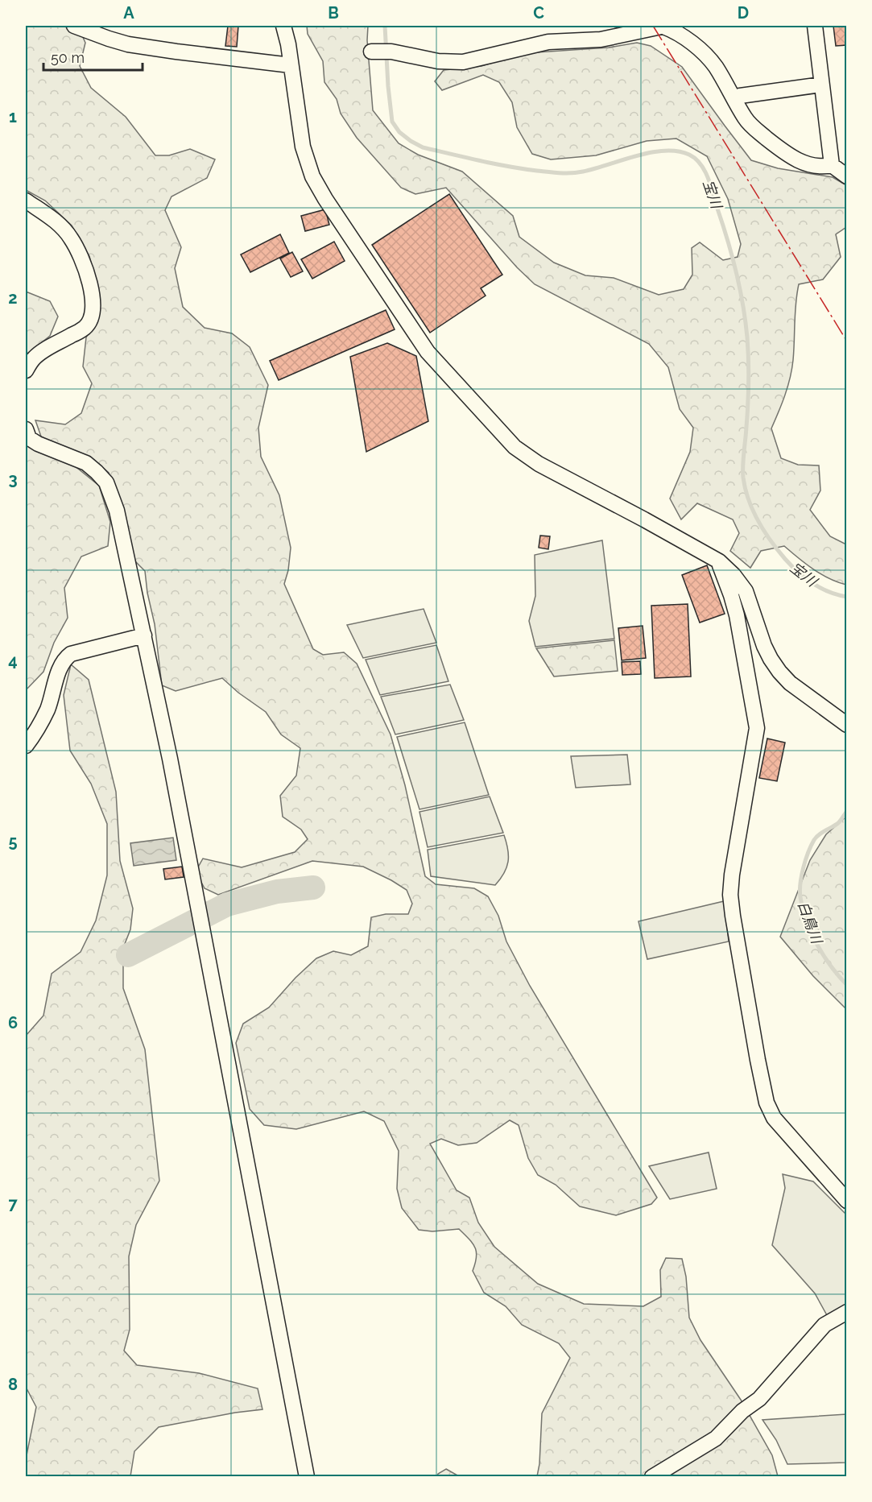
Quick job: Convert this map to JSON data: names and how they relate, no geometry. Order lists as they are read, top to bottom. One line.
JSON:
{"water":["宝川","白鳥川"],"scale_bar":"50 m","grid":{"columns":["A","B","C","D"],"rows":["1","2","3","4","5","6","7","8"]}}
